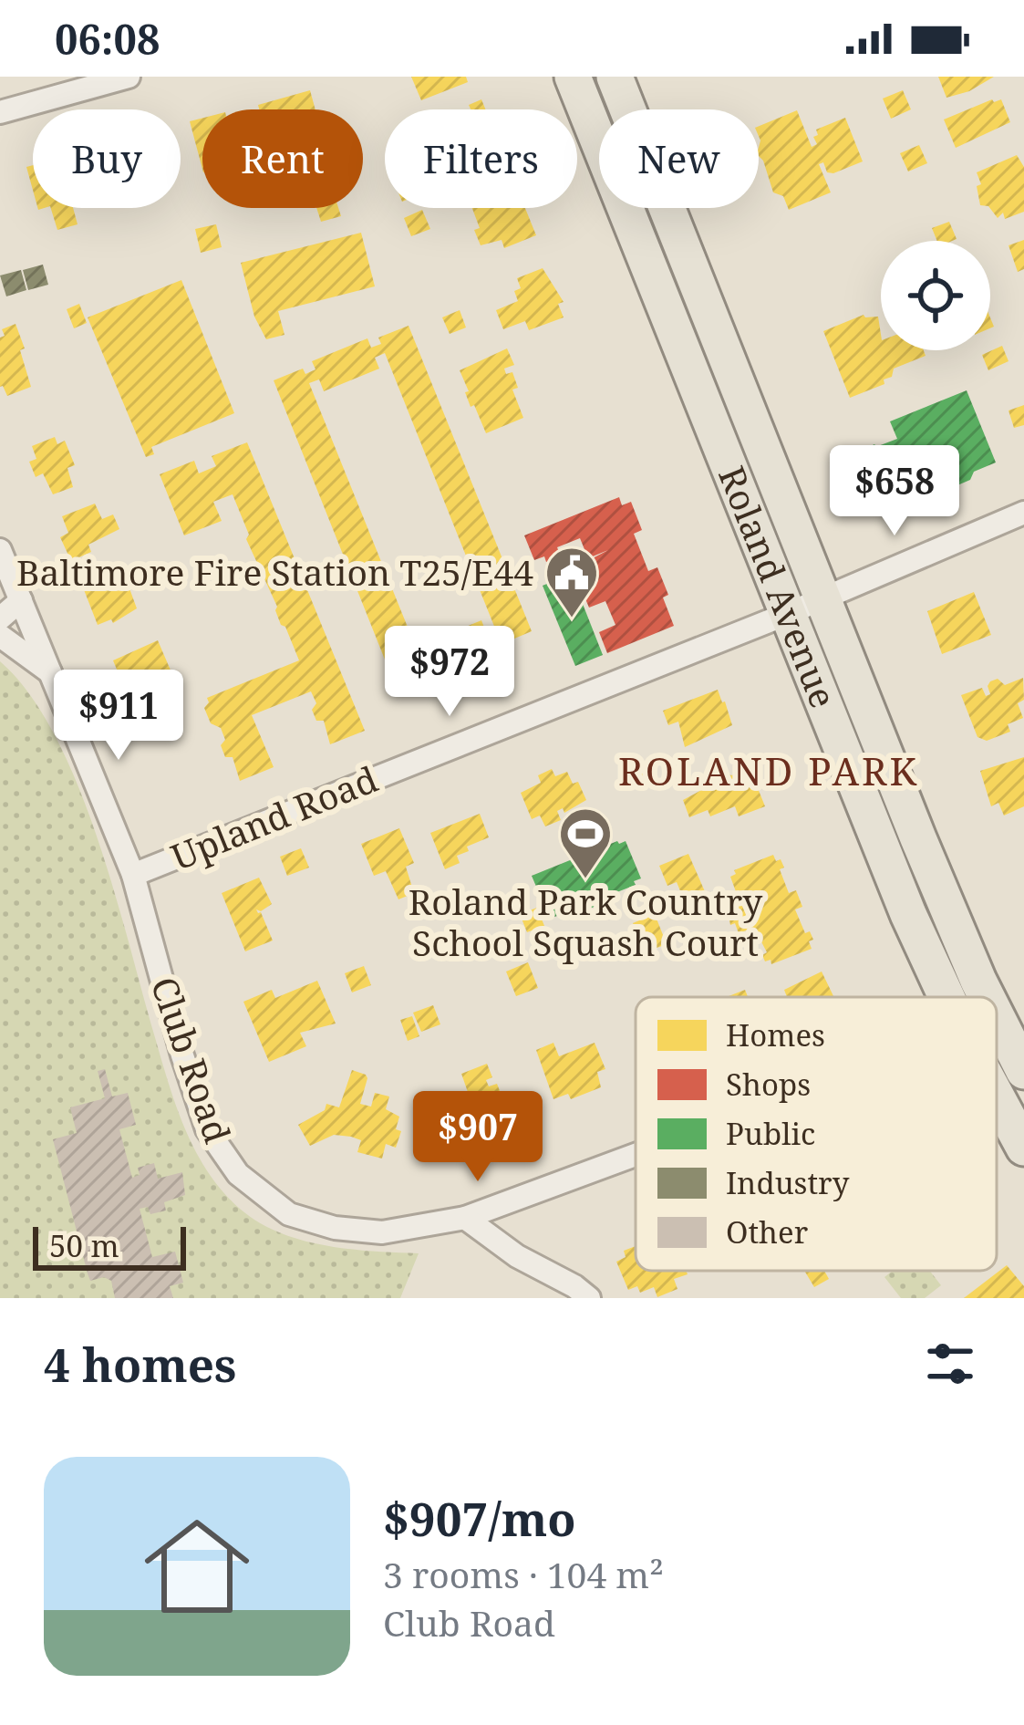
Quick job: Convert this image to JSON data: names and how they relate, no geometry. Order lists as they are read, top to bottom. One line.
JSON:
{"streets":{"main road":["Roland Avenue"],"street":["Upland Road","Club Road"]},"crossings":[["Roland Avenue","Upland Road"],["Roland Avenue","Club Road"],["Upland Road","Club Road"]],"districts":["ROLAND PARK"],"places":{"public building":["Baltimore Fire Station T25/E44"],"sports":["Roland Park Country School Squash Court"]},"legend":["Homes","Shops","Public","Industry","Other"],"scale_bar":"50 m","page":{"status":"06:08","chip":["Buy","Rent","Filters","New"],"price":["$658","$972","$911","$907"],"scale":"50 m","heading":"4 homes","list":[{"name":"$907/mo","note":"3 rooms · 104 m² · Club Road"}]}}
